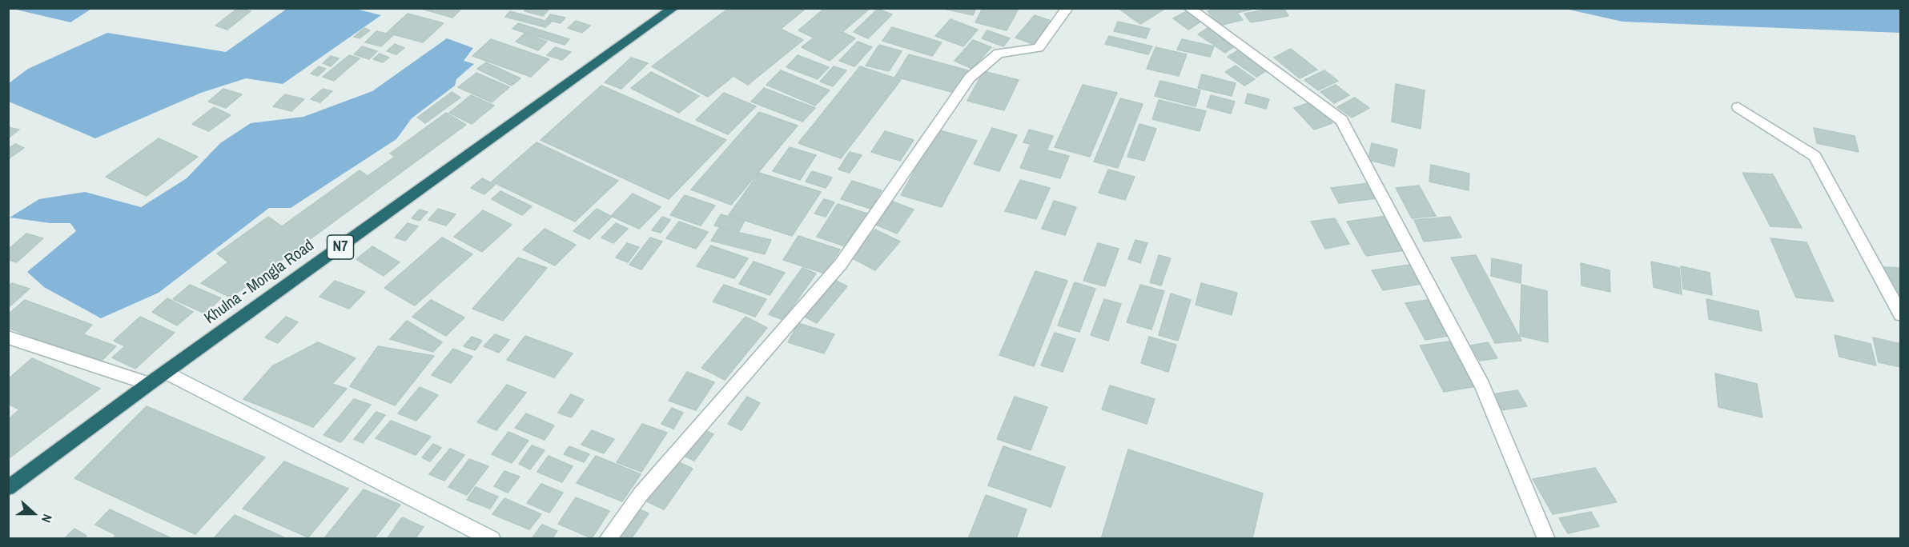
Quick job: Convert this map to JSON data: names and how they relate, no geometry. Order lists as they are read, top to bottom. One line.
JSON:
{"streets":{"highway":["N7","Khulna - Mongla Road"]},"north":"right"}
